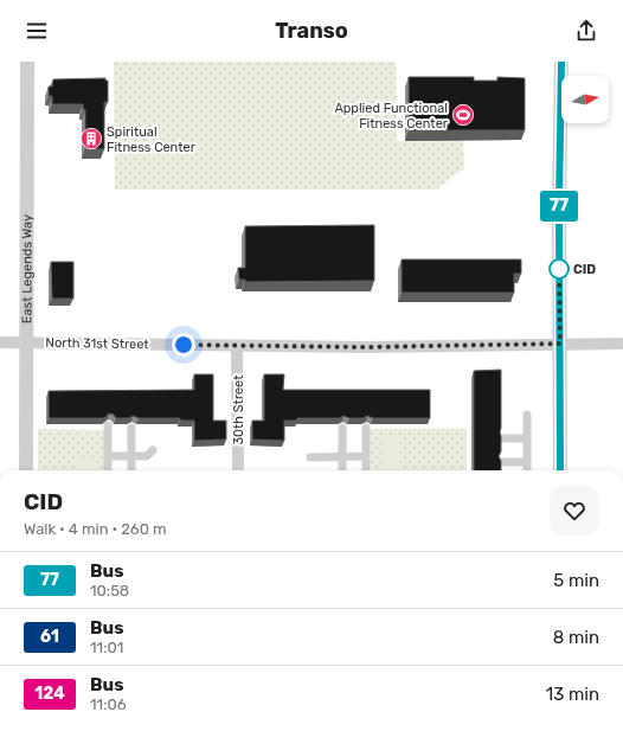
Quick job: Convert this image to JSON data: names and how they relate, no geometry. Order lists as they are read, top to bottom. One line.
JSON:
{"streets":{"street":["East Legends Way","North 31st Street","30th Street"]},"crossings":[["East Legends Way","North 31st Street"],["North 31st Street","30th Street"]],"places":{"sports":["Applied Functional Fitness Center"],"building":["Spiritual Fitness Center"],"other":["CID"]},"lines":["bus line 77"],"north":"right","page":{"header":"Transo","on_map":"77","heading":["CID","Walk · 4 min · 260 m"],"list":[{"mark":"77","name":"Bus","note":"10:58","value":"5 min"},{"mark":"61","name":"Bus","note":"11:01","value":"8 min"},{"mark":"124","name":"Bus","note":"11:06","value":"13 min"}]}}
